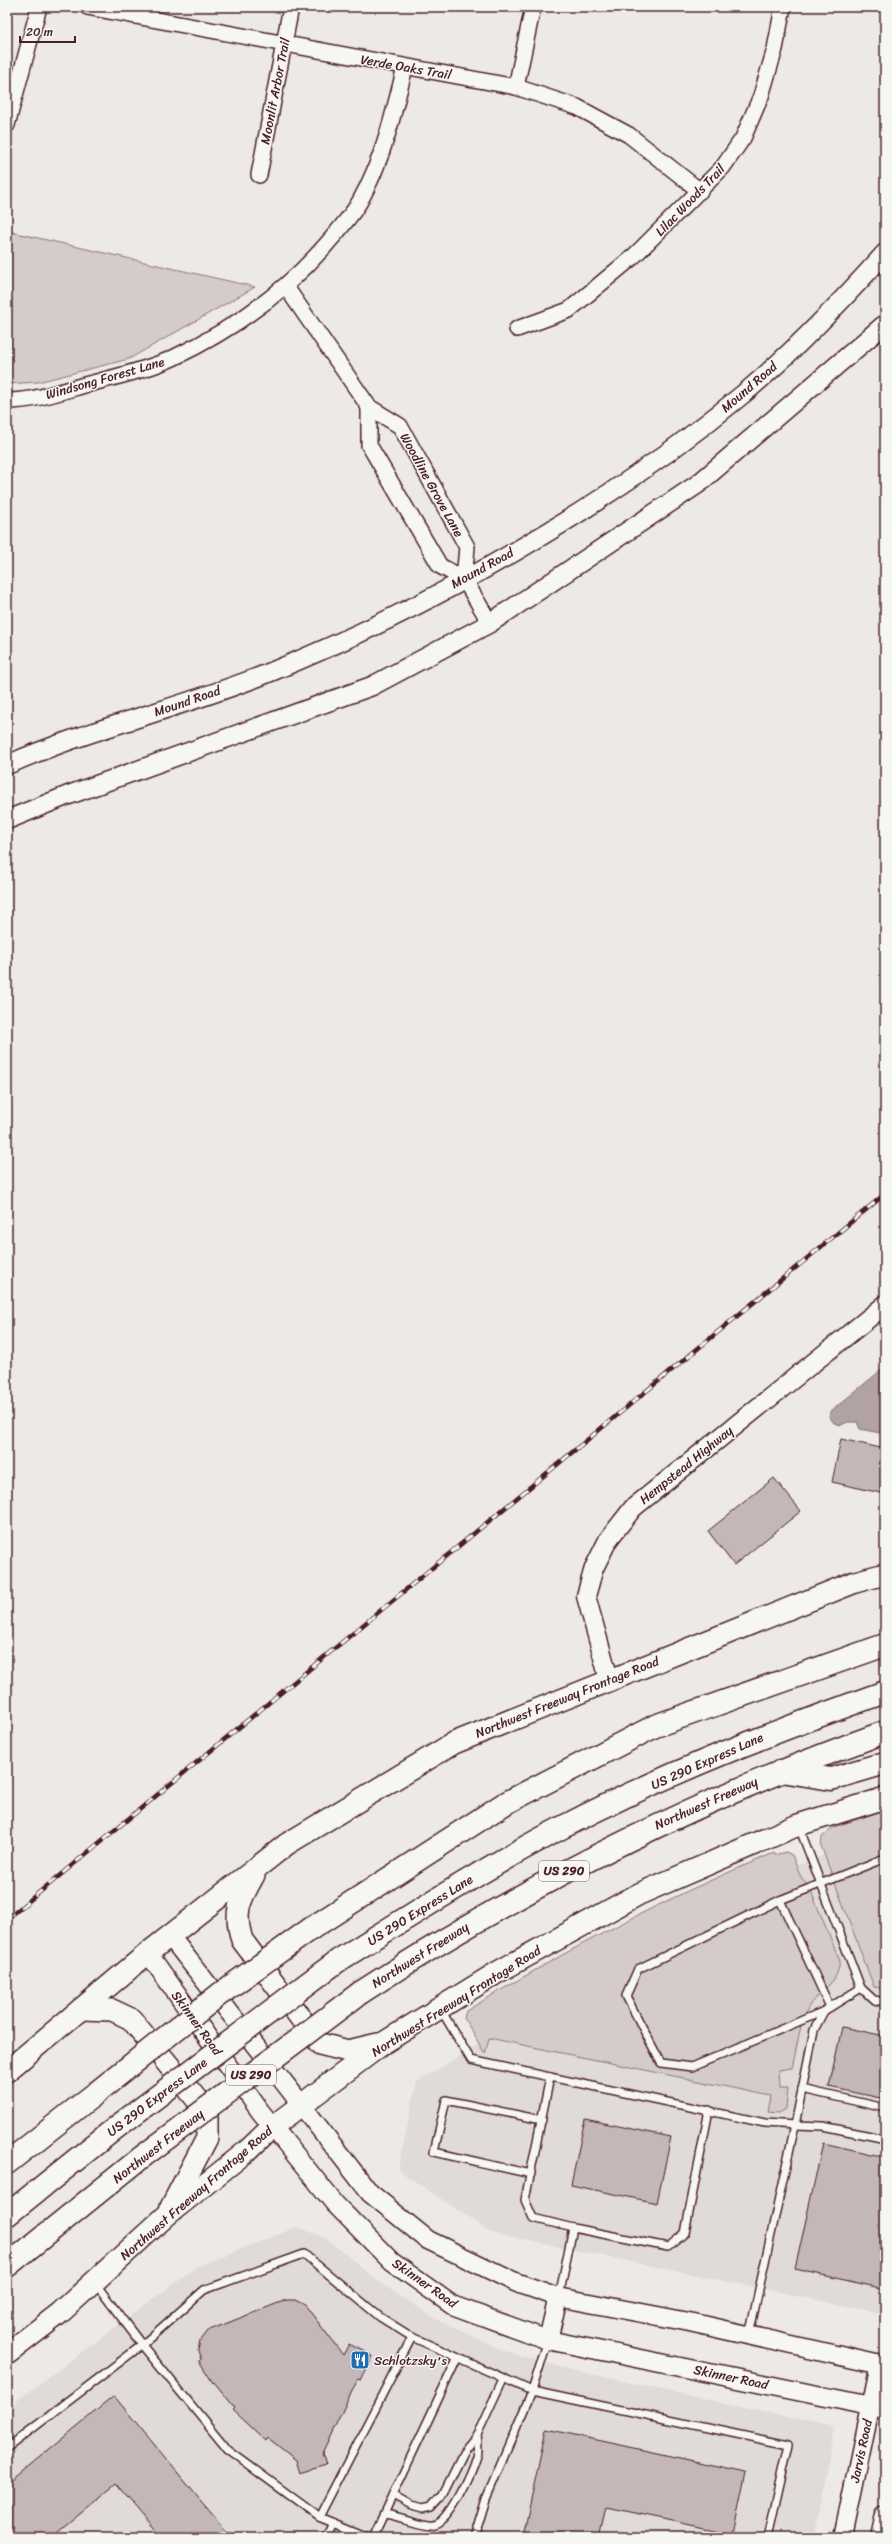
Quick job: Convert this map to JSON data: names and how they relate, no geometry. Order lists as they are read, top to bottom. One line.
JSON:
{"streets":{"highway":["US 290 Express Lane","Northwest Freeway","US 290"],"main road":["Northwest Freeway Frontage Road"],"street":["Verde Oaks Trail","Moonlit Arbor Trail","Lilac Woods Trail","Windsong Forest Lane","Mound Road","Woodline Grove Lane","Hempstead Highway","Skinner Road","Jarvis Road"]},"crossings":[["Verde Oaks Trail","Moonlit Arbor Trail"],["Verde Oaks Trail","Lilac Woods Trail"],["Verde Oaks Trail","Windsong Forest Lane"],["Windsong Forest Lane","Woodline Grove Lane"],["Mound Road","Woodline Grove Lane"],["Hempstead Highway","Northwest Freeway Frontage Road"],["Northwest Freeway Frontage Road","Skinner Road"],["Skinner Road","Jarvis Road"]],"places":{"restaurant":["Schlotzsky's"]},"scale_bar":"20 m"}
